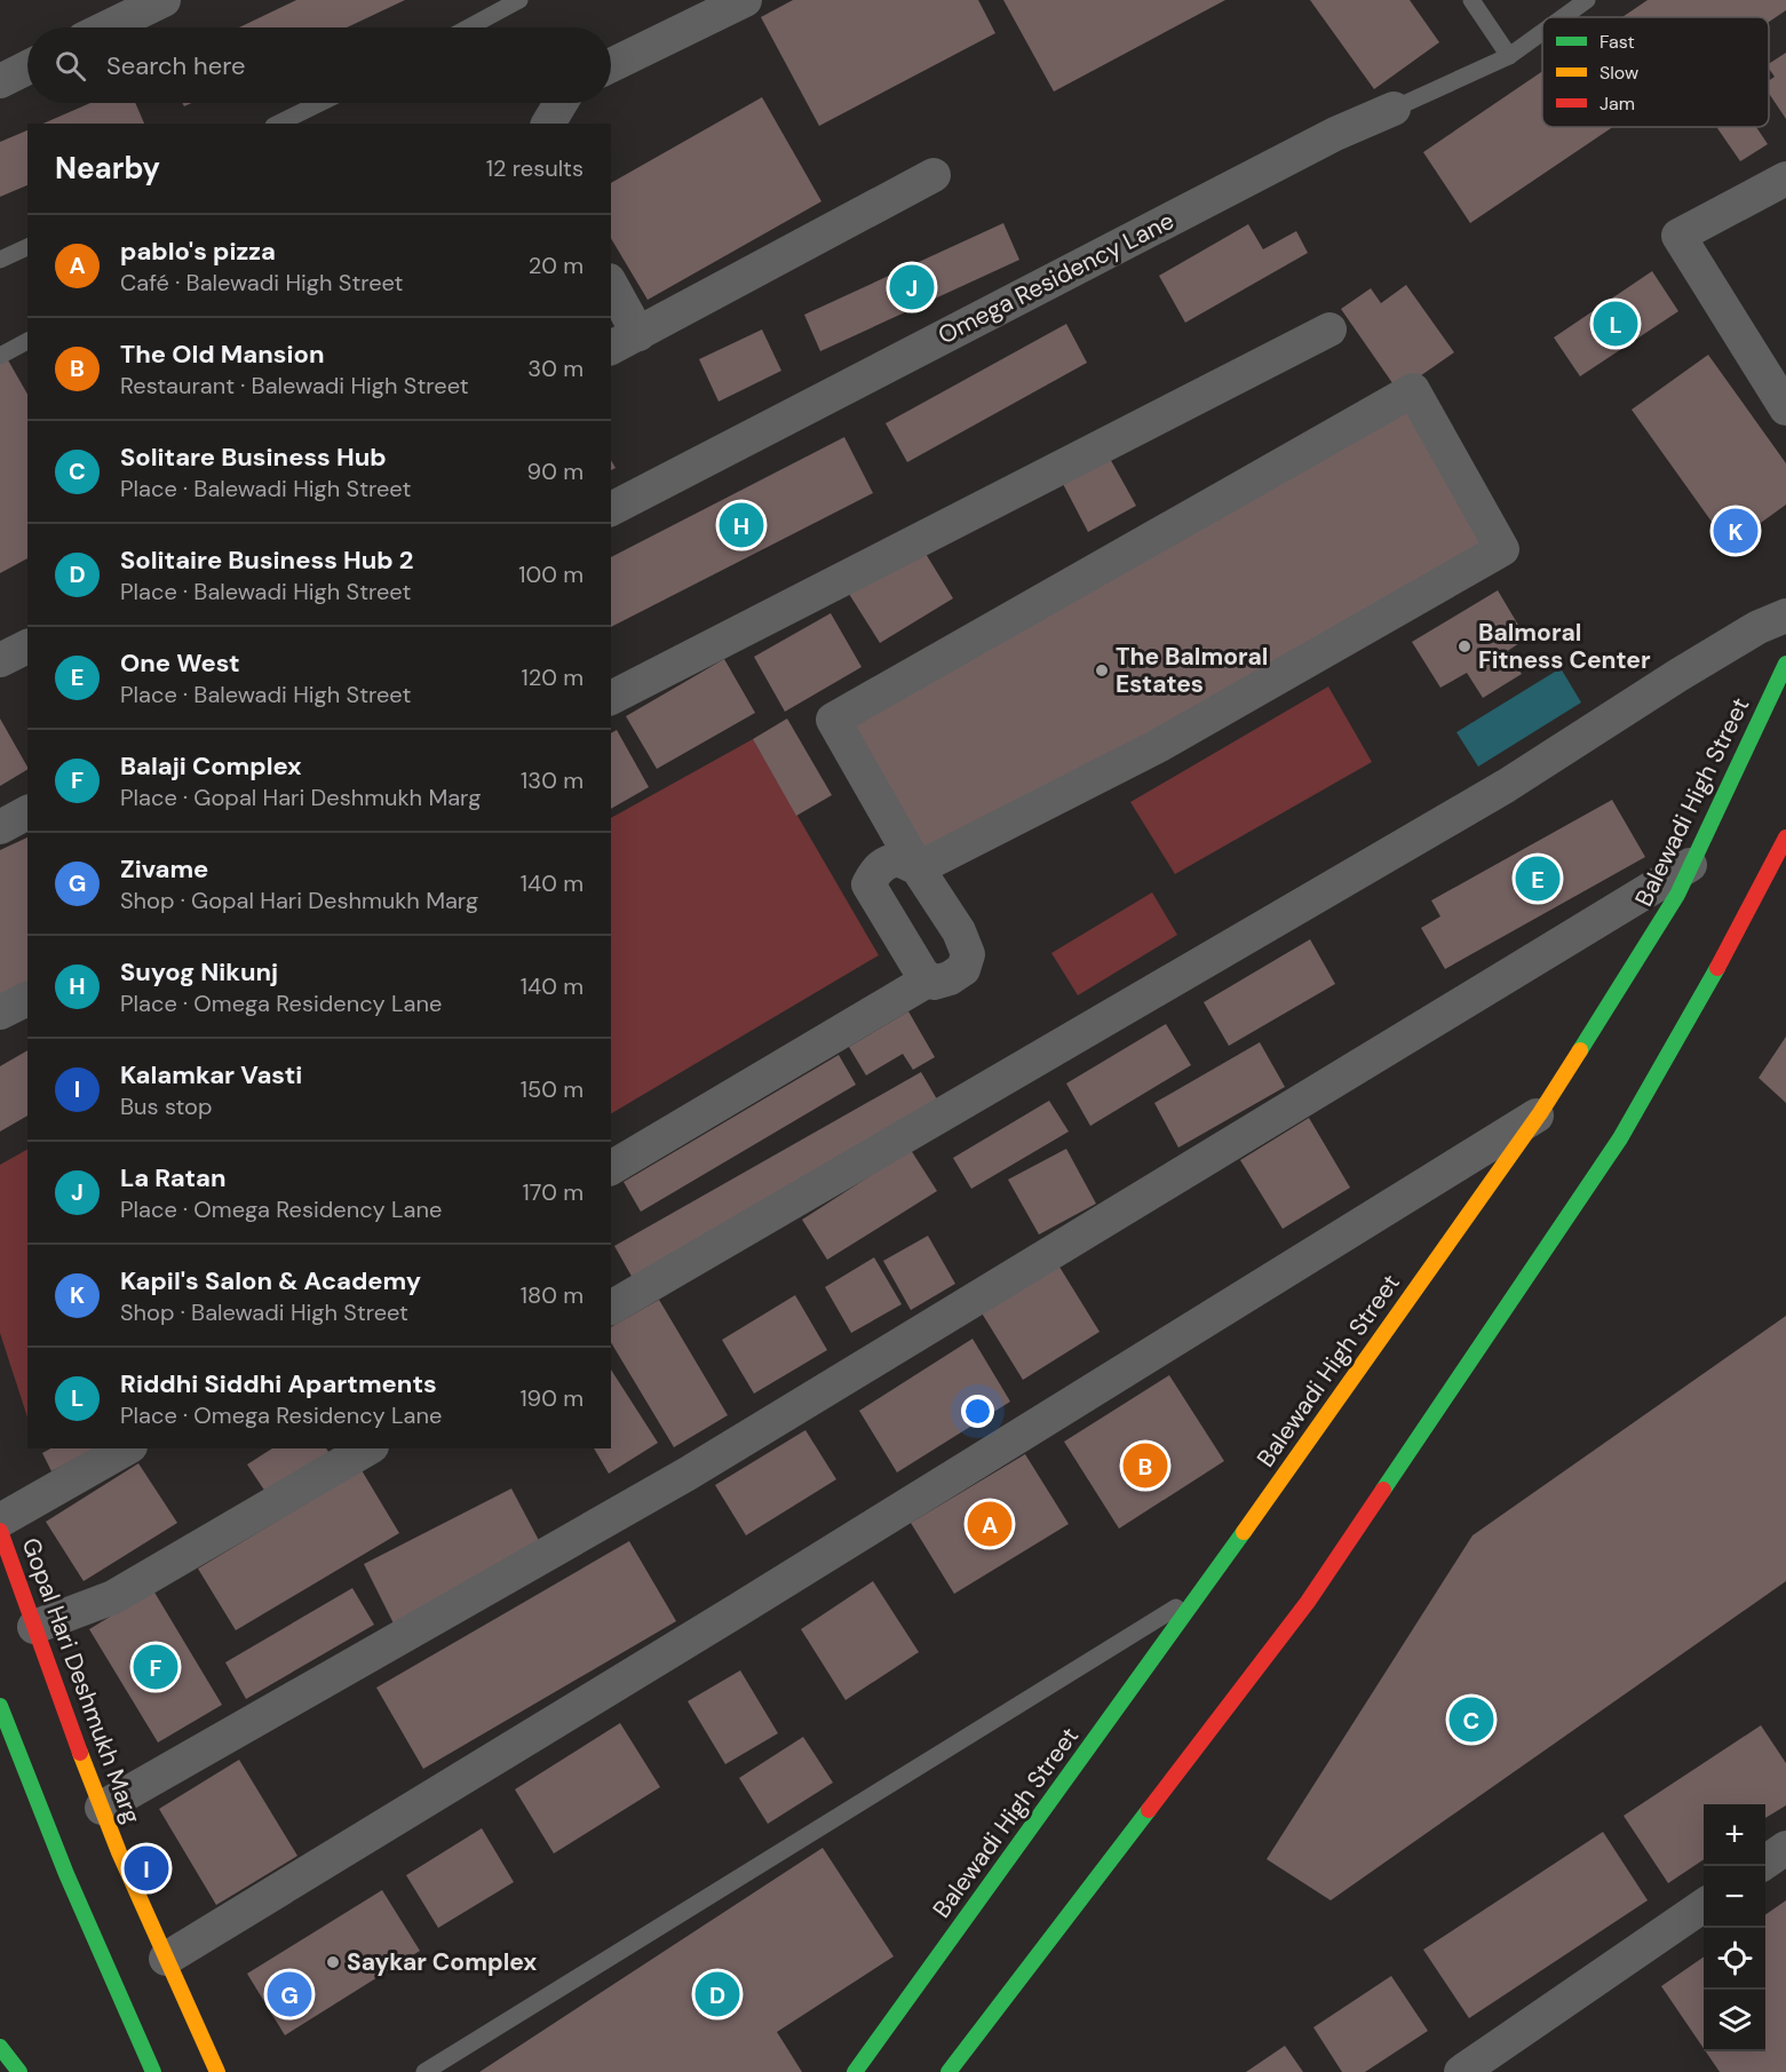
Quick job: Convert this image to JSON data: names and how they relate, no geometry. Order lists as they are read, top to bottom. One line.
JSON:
{"streets":{"street":["Omega Residency Lane","Balewadi High Street","Gopal Hari Deshmukh Marg"]},"places":["Balmoral Fitness Center","The Balmoral Estates","Saykar Complex"],"legend":["Fast","Slow","Jam"],"page":{"search":"Search here","heading":["Nearby","12 results"],"list":[{"mark":"A","name":"pablo's pizza","note":"Café · Balewadi High Street","value":"20 m"},{"mark":"B","name":"The Old Mansion","note":"Restaurant · Balewadi High Street","value":"30 m"},{"mark":"C","name":"Solitare Business Hub","note":"Place · Balewadi High Street","value":"90 m"},{"mark":"D","name":"Solitaire Business Hub 2","note":"Place · Balewadi High Street","value":"100 m"},{"mark":"E","name":"One West","note":"Place · Balewadi High Street","value":"120 m"},{"mark":"F","name":"Balaji Complex","note":"Place · Gopal Hari Deshmukh Marg","value":"130 m"},{"mark":"G","name":"Zivame","note":"Shop · Gopal Hari Deshmukh Marg","value":"140 m"},{"mark":"H","name":"Suyog Nikunj","note":"Place · Omega Residency Lane","value":"140 m"},{"mark":"I","name":"Kalamkar Vasti","note":"Bus stop","value":"150 m"},{"mark":"J","name":"La Ratan","note":"Place · Omega Residency Lane","value":"170 m"},{"mark":"K","name":"Kapil's Salon & Academy","note":"Shop · Balewadi High Street","value":"180 m"},{"mark":"L","name":"Riddhi Siddhi Apartments","note":"Place · Omega Residency Lane","value":"190 m"}],"pins":["J","L","H","K","E","B","A","F","C","I","D","G"],"map_buttons":["+","−"]}}
